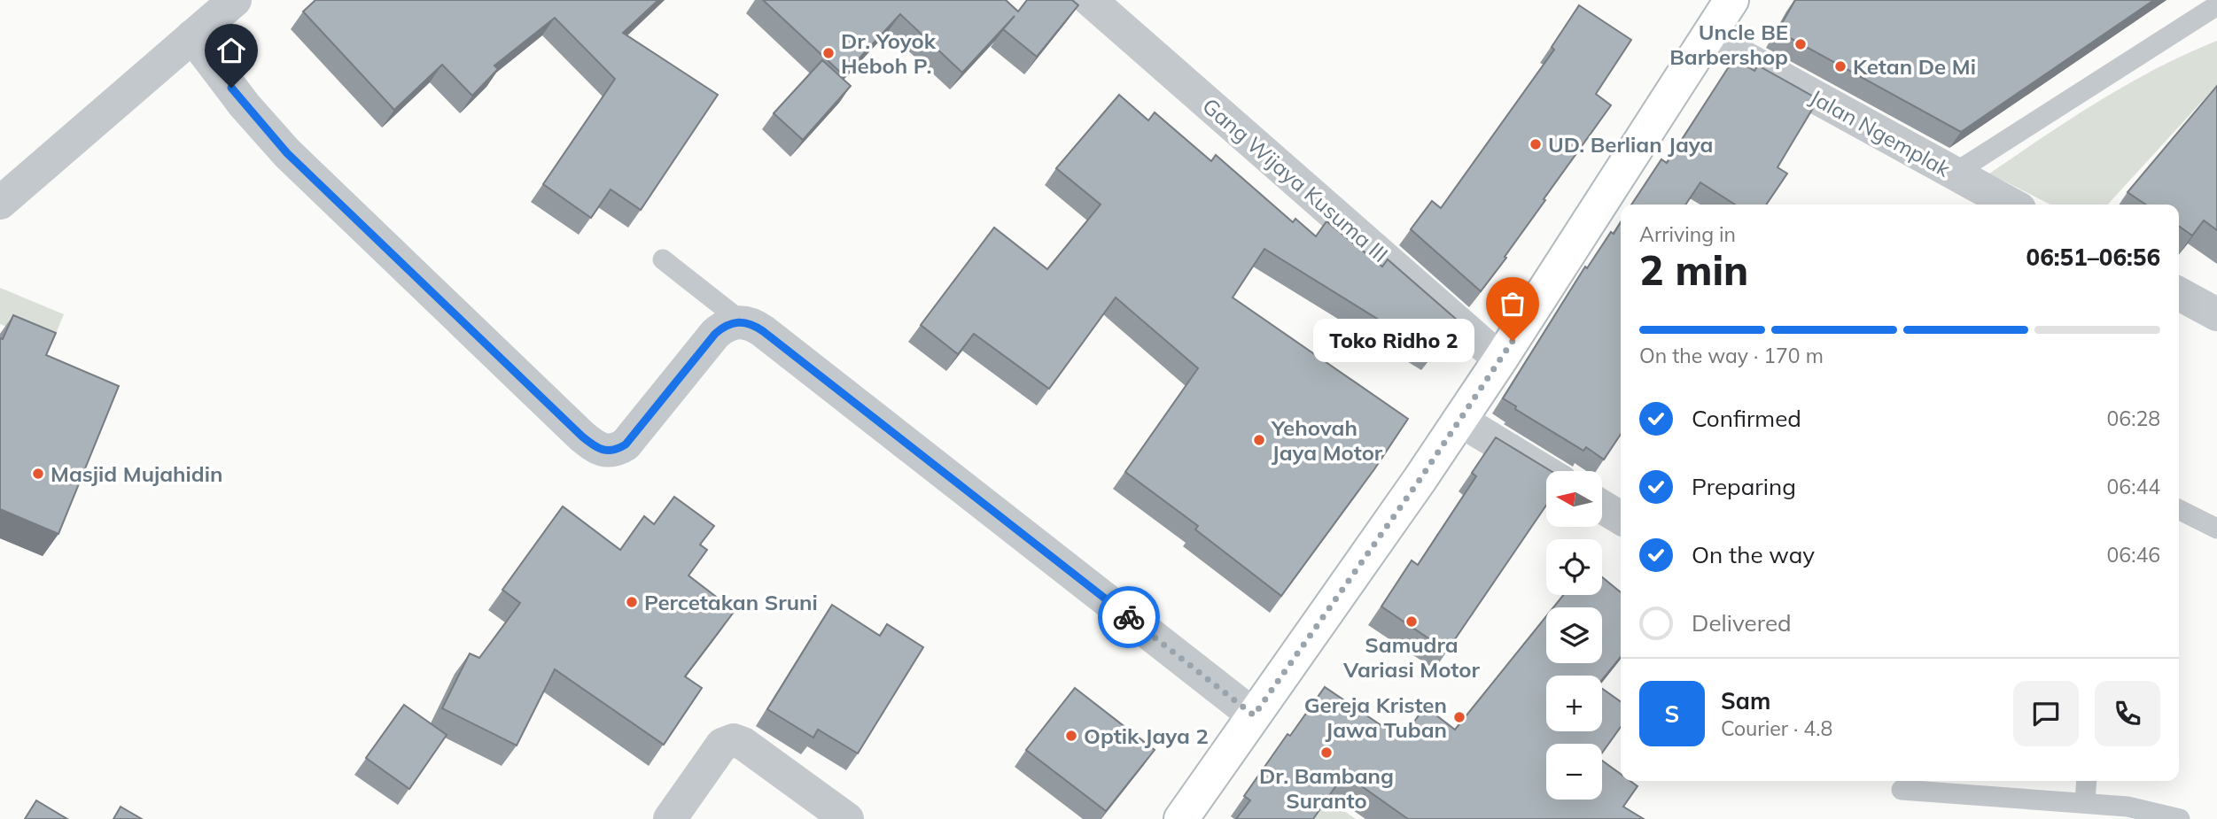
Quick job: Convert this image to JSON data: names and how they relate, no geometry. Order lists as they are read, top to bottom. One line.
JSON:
{"streets":{"street":["Jalan Ngemplak","Gang Wijaya Kusuma III"]},"places":["Uncle BE Barbershop","Dr. Yoyok Heboh P.","Ketan De Mi","UD. Berlian Jaya","Toko Ridho 2","Yehovah Jaya Motor","Masjid Mujahidin","Percetakan Sruni","Samudra Variasi Motor","Gereja Kristen Jawa Tuban","Optik Jaya 2","Dr. Bambang Suranto"],"north":"left","page":{"heading":["2 min","Arriving in","06:51–06:56"],"panel":["Sam","Courier · 4.8"],"bar":"On the way · 170 m","bubble":"Toko Ridho 2","list":[["Confirmed","06:28"],["Preparing","06:44"],["On the way","06:46"],"Delivered"],"map_buttons":["+","−"],"round":"S"}}
